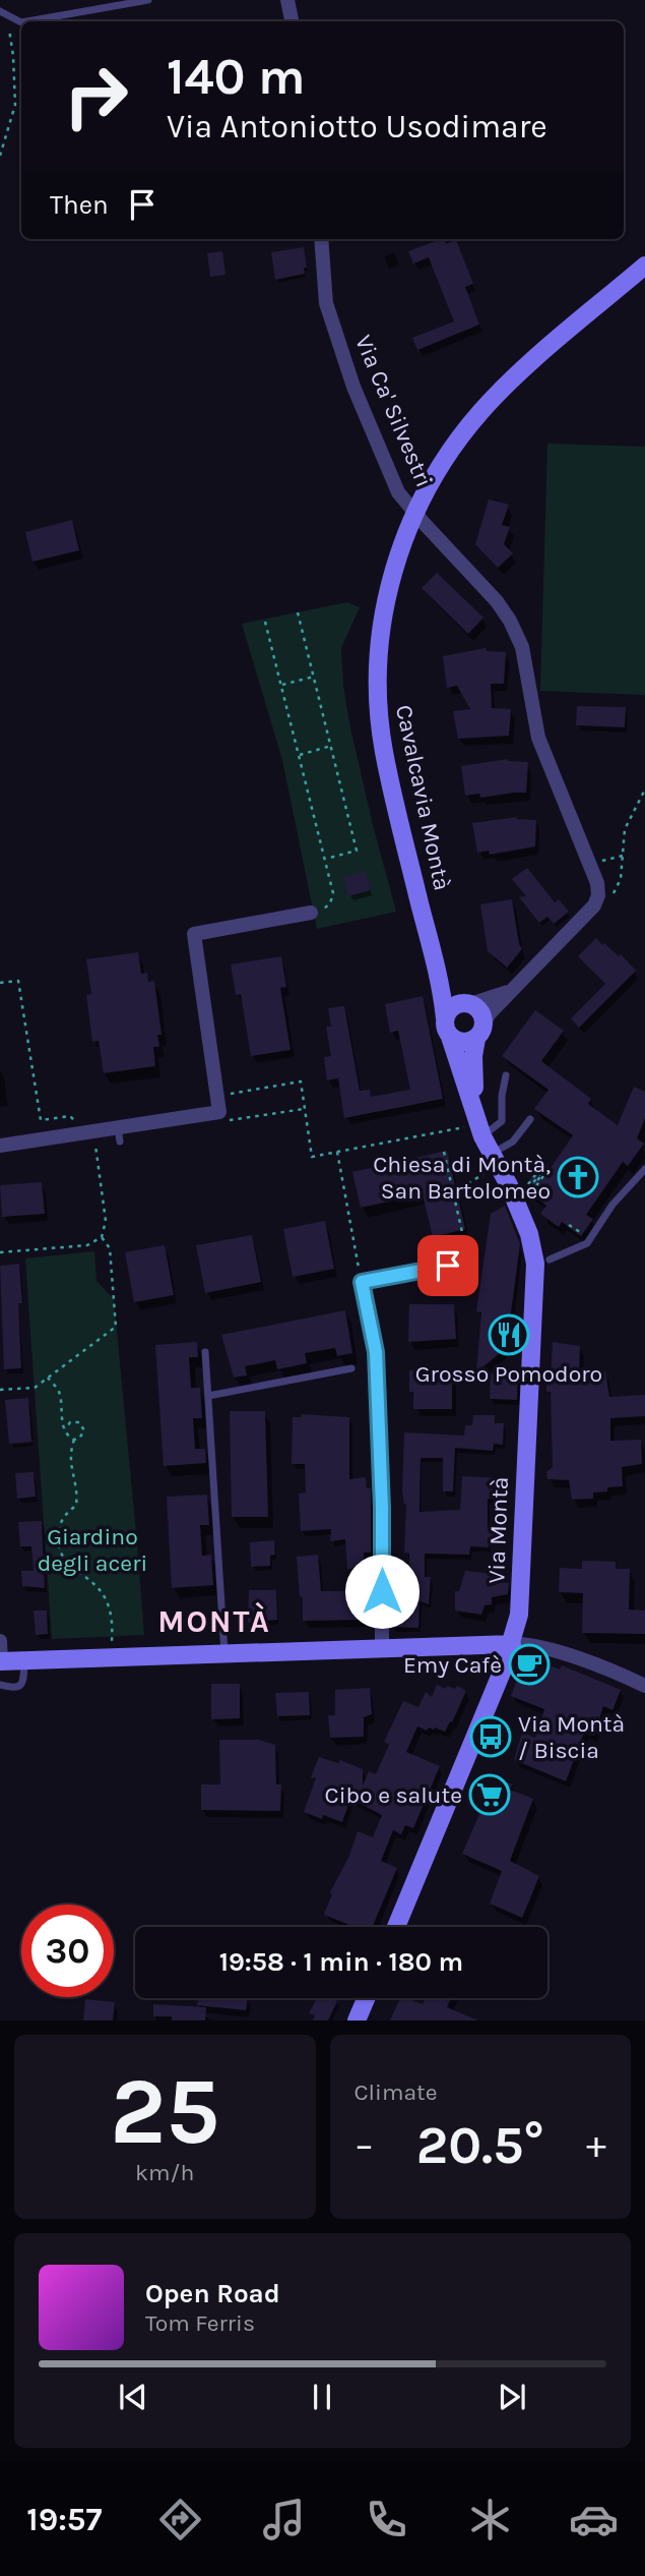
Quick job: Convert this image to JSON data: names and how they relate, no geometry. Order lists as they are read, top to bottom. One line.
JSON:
{"streets":{"main road":["Cavalcavia Montà","Via Montà"],"street":["Via Ca' Silvestri"]},"crossings":[["Cavalcavia Montà","Via Montà"]],"districts":["MONTÀ"],"parks":["Giardino degli aceri"],"places":{"church":["Chiesa di Montà, San Bartolomeo"],"restaurant":["Grosso Pomodoro"],"cafe":["Emy Cafè"],"bus stop":["Via Montà / Biscia"],"supermarket":["Cibo e salute"]},"page":{"turn":["140 m","Via Antoniotto Usodimare"],"then":"Then","limit":"30","trip":"19:58 · 1 min · 180 m","tile":[["25","km/h"],"Climate"],"heat":["−","20.5°","+"],"song":["Open Road","Tom Ferris"],"tabs":"19:57"}}
